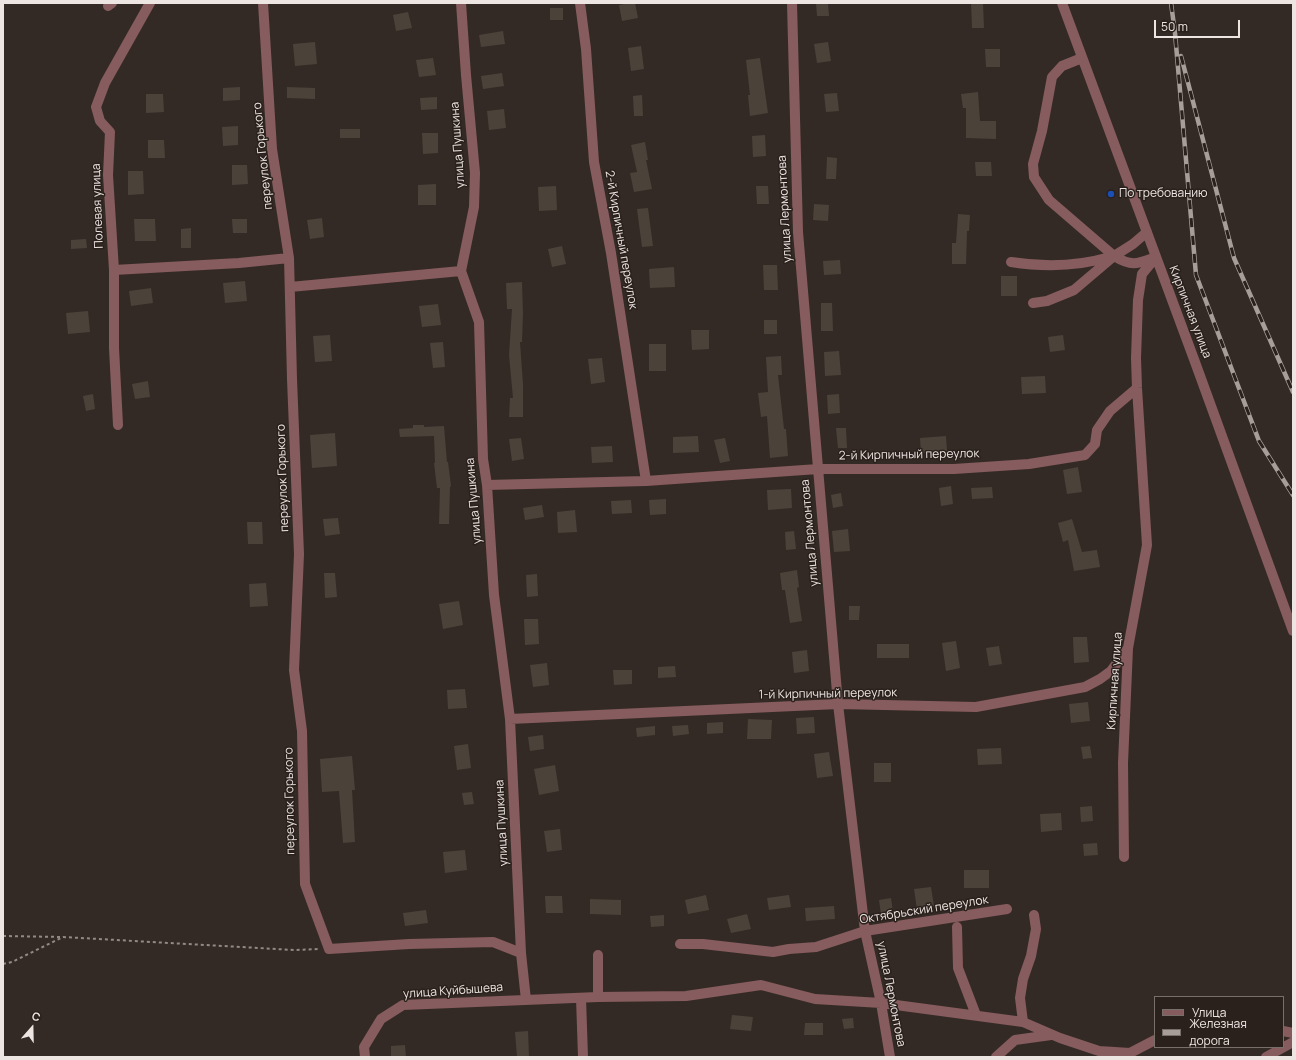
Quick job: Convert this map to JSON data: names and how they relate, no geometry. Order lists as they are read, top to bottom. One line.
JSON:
{"streets":{"street":["улица Пушкина","переулок Горького","Полевая улица","улица Лермонтова","2-й Кирпичный переулок","Кирпичная улица","1-й Кирпичный переулок","Октябрьский переулок","улица Куйбышева"]},"crossings":[["улица Пушкина","2-й Кирпичный переулок"],["улица Пушкина","1-й Кирпичный переулок"],["улица Пушкина","улица Куйбышева"],["улица Лермонтова","2-й Кирпичный переулок"],["улица Лермонтова","1-й Кирпичный переулок"],["улица Лермонтова","Октябрьский переулок"],["улица Лермонтова","улица Куйбышева"],["2-й Кирпичный переулок","Кирпичная улица"],["Кирпичная улица","1-й Кирпичный переулок"]],"places":["По требованию"],"legend":["Улица","Железная дорога"],"scale_bar":"50 m","north":"top"}
